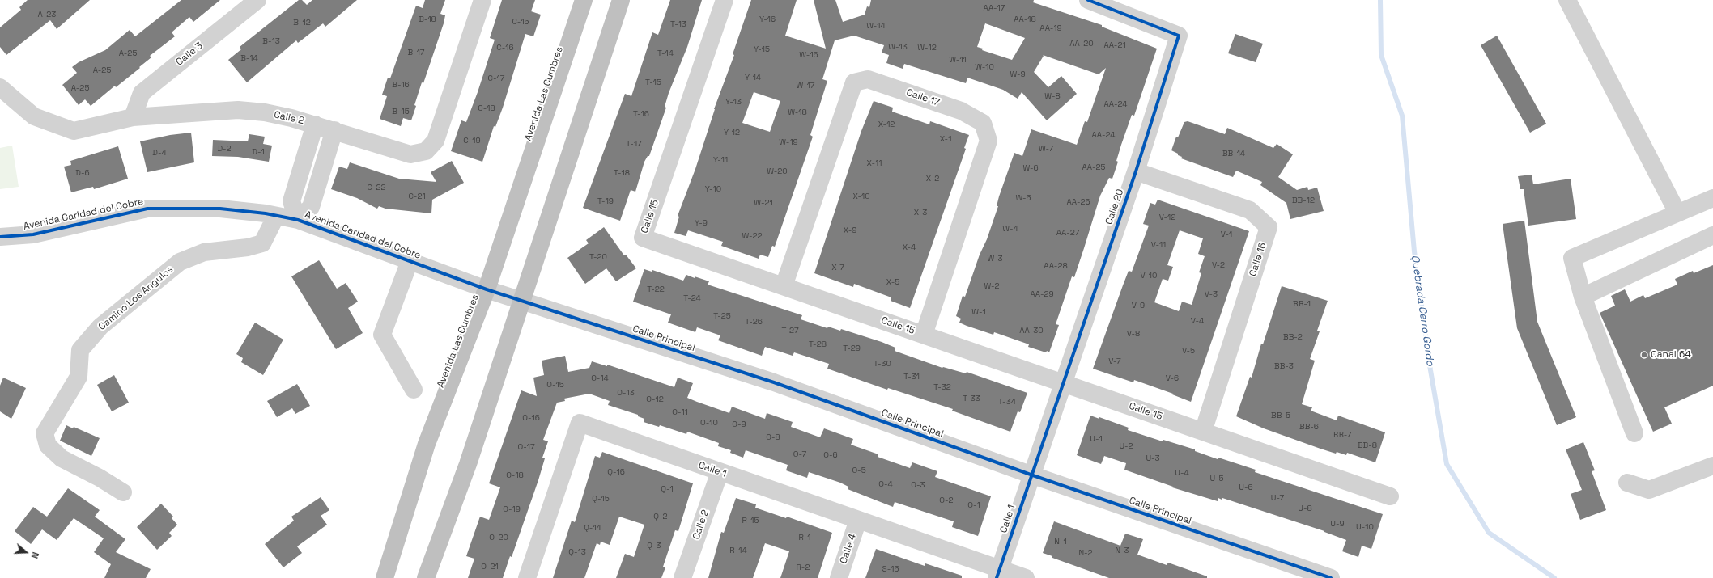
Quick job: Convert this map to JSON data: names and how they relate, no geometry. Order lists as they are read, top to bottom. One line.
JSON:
{"streets":{"highway":["Avenida Las Cumbres"],"street":["Calle 3","Calle 17","Calle 2","Calle 20","Avenida Caridad del Cobre","Calle 15","Calle 16","Camino Los Angulos","Calle Principal","Calle 1","Calle 4"]},"crossings":[["Calle 3","Calle 2"],["Avenida Las Cumbres","Avenida Caridad del Cobre"],["Avenida Las Cumbres","Calle Principal"],["Calle 17","Calle 15"],["Calle 2","Calle 1"],["Calle 20","Calle 15"],["Calle 20","Calle 16"],["Calle 20","Calle Principal"],["Calle 20","Calle 1"],["Avenida Caridad del Cobre","Camino Los Angulos"],["Avenida Caridad del Cobre","Calle Principal"],["Calle 15","Calle 16"],["Calle Principal","Calle 1"],["Calle 1","Calle 4"]],"water":["Quebrada Cerro Gordo"],"places":["Canal 64"],"house_numbers":["AA-17","A-23","B-18","Y-16","AA-18","C-15","B-12","T-13","W-14","AA-19","B-13","AA-20","AA-21","W-13","C-16","W-12","Y-15","B-17","A-25","T-14","W-16","B-14","W-11","W-10","A-25","W-9","Y-14","C-17","T-15","B-16","W-17","A-25","W-8","Y-13","AA-24","C-18","B-15","W-18","T-16","X-12","Y-12","AA-24","X-1","C-19","W-19","T-17","D-2","W-7","D-1","D-4","BB-14","Y-11","X-11","AA-25","W-6","W-20","D-6","T-18","X-2","C-22","Y-10","C-21","X-10","W-5","BB-12","T-19","AA-26","W-21","X-3","V-12","Y-9","W-4","X-9","AA-27","V-1","W-22","V-11","X-4","T-20","W-3","V-2","AA-28","X-7","V-10","X-5","W-2","T-22","AA-29","V-3","T-24","BB-1","V-9","W-1","T-25","V-4","T-26","T-27","AA-30","V-8","BB-2","T-28","T-29","V-5","V-7","T-30","BB-3","T-31","O-14","V-6","O-15","T-32","O-13","T-33","O-12","T-34","O-11","BB-5","O-16","O-10","O-9","BB-6","BB-7","O-8","U-1","BB-8","U-2","O-17","O-7","O-6","U-3","O-5","Q-16","U-4","O-18","U-5","O-4","O-3","U-6","Q-1","U-7","Q-15","O-2","O-1","U-8","O-19","Q-2","R-15","U-9","U-10","Q-14","O-20","R-1","N-1","Q-3","R-14","N-3","Q-13","N-2","O-21","R-2","S-15"],"north":"right"}
